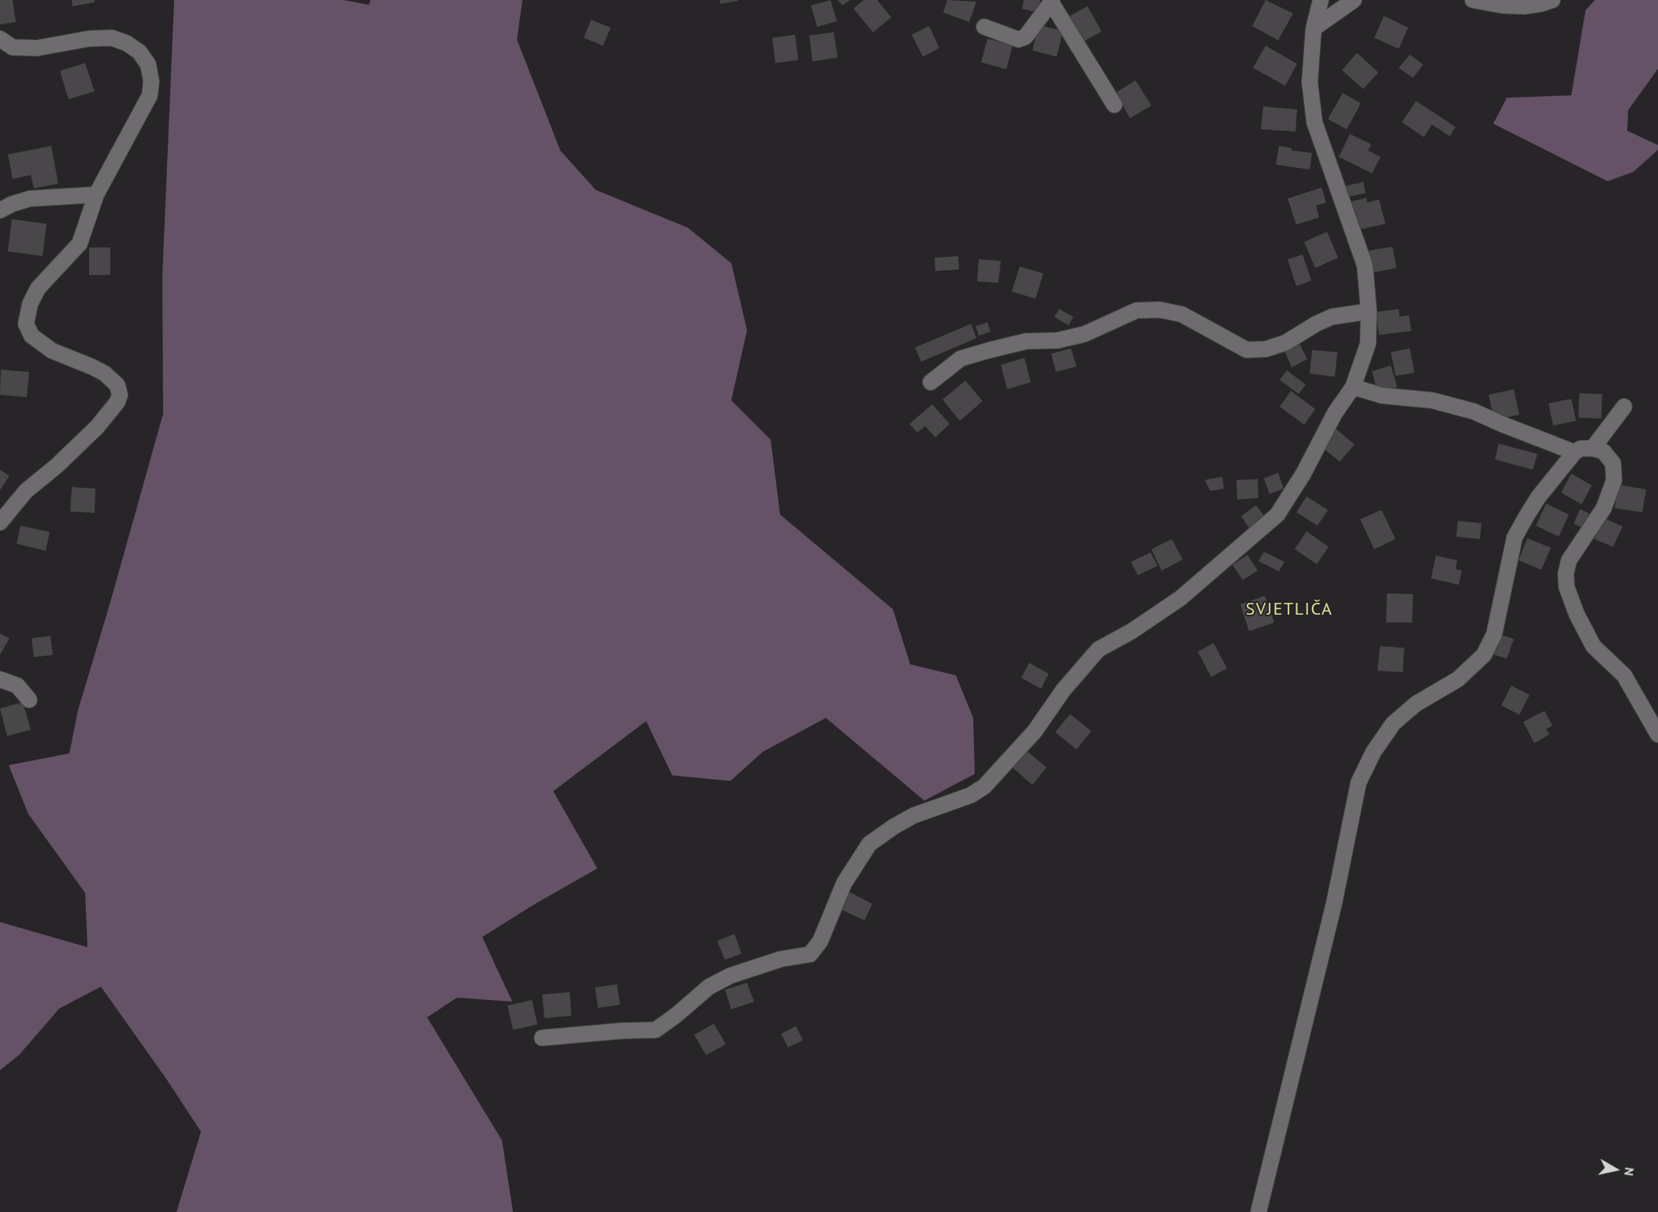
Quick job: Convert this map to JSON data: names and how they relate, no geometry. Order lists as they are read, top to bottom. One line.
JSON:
{"districts":["SVJETLIČA"],"north":"right"}
